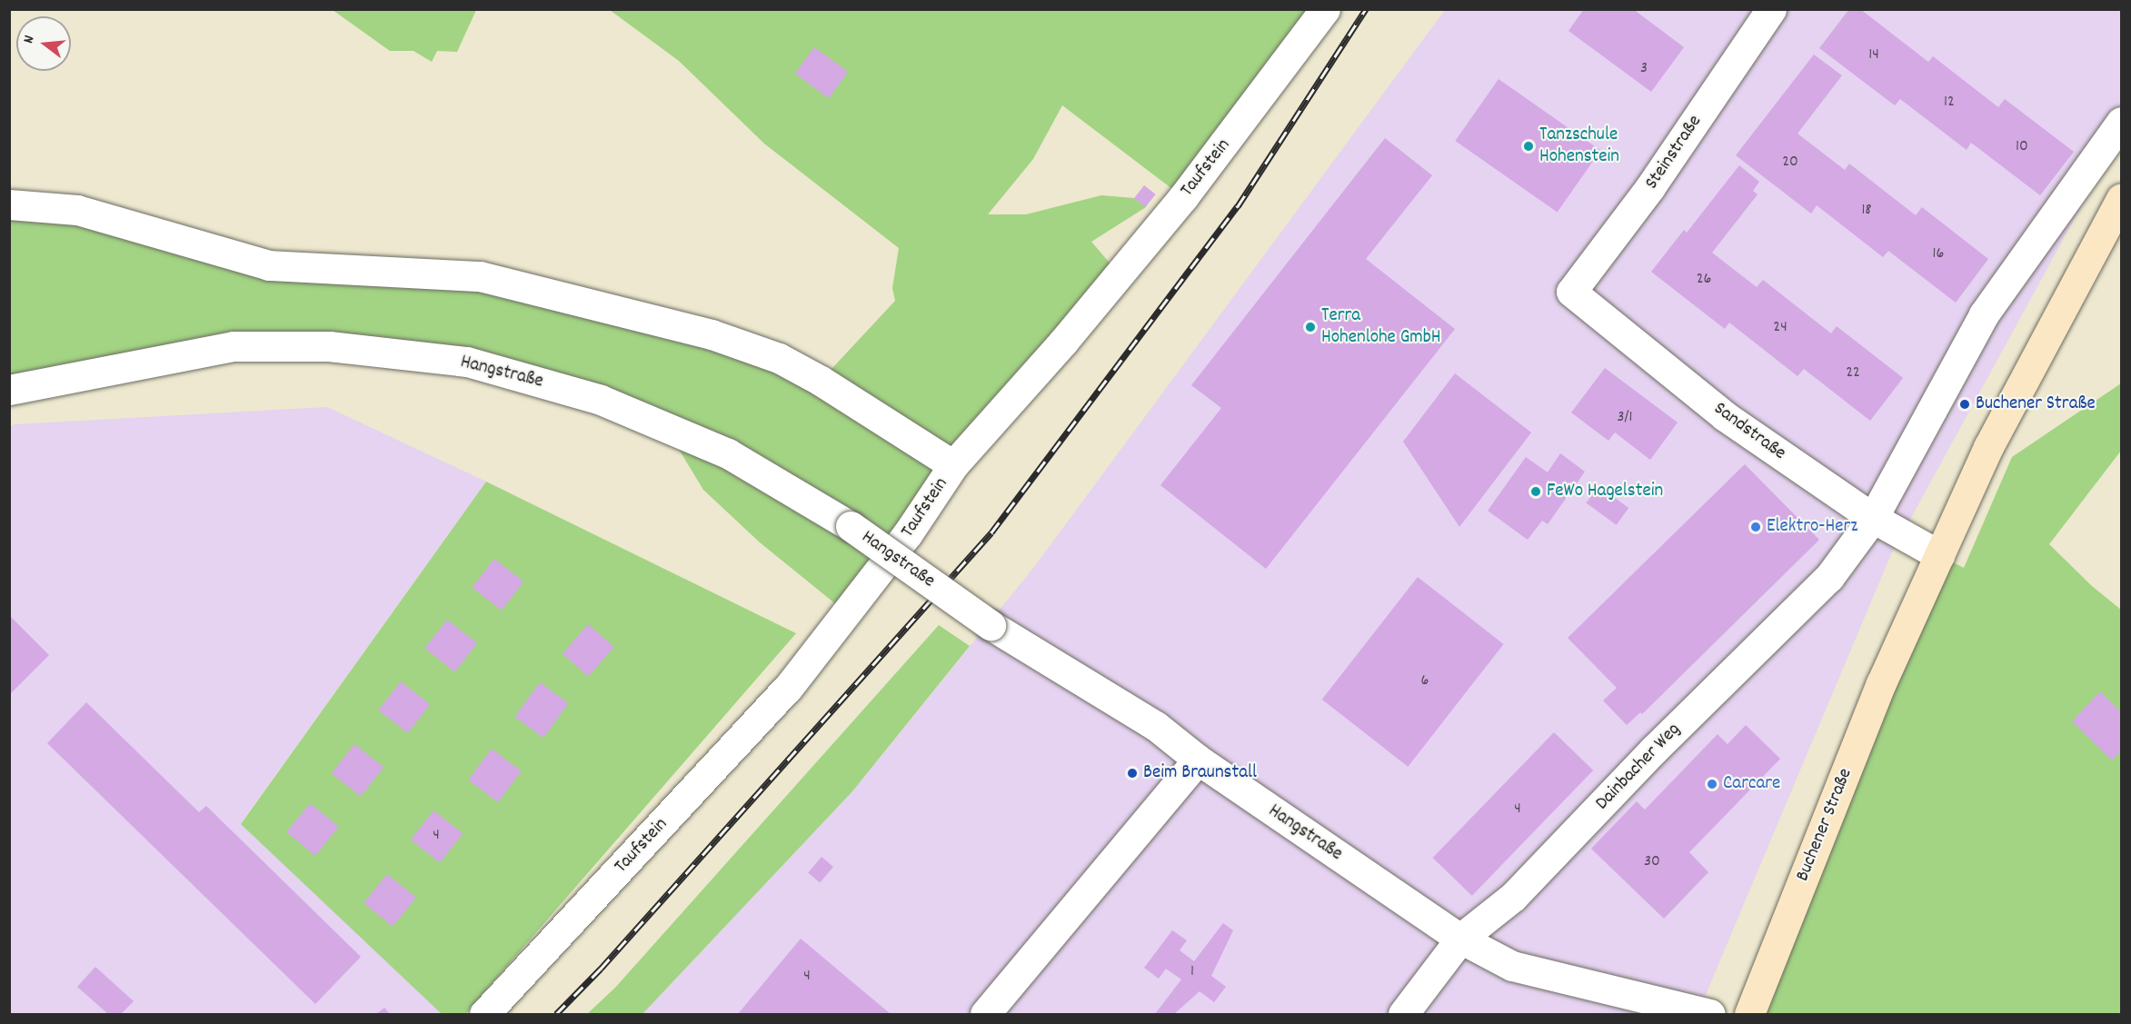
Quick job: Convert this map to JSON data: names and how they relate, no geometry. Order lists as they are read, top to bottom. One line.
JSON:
{"streets":{"main road":["Buchener Straße"],"street":["Steinstraße","Taufstein","Hangstraße","Sandstraße","Dainbacher Weg"]},"crossings":[["Steinstraße","Sandstraße"],["Hangstraße","Dainbacher Weg"],["Sandstraße","Dainbacher Weg"],["Sandstraße","Buchener Straße"]],"places":["Tanzschule Hohenstein","Terra Hohenlohe GmbH","Buchener Straße","FeWo Hagelstein","Elektro-Herz","Beim Braunstall","Carcare"],"house_numbers":["14","3","12","10","20","18","16","26","24","22","3/1","6","4","4","30","1","4"],"north":"left"}
